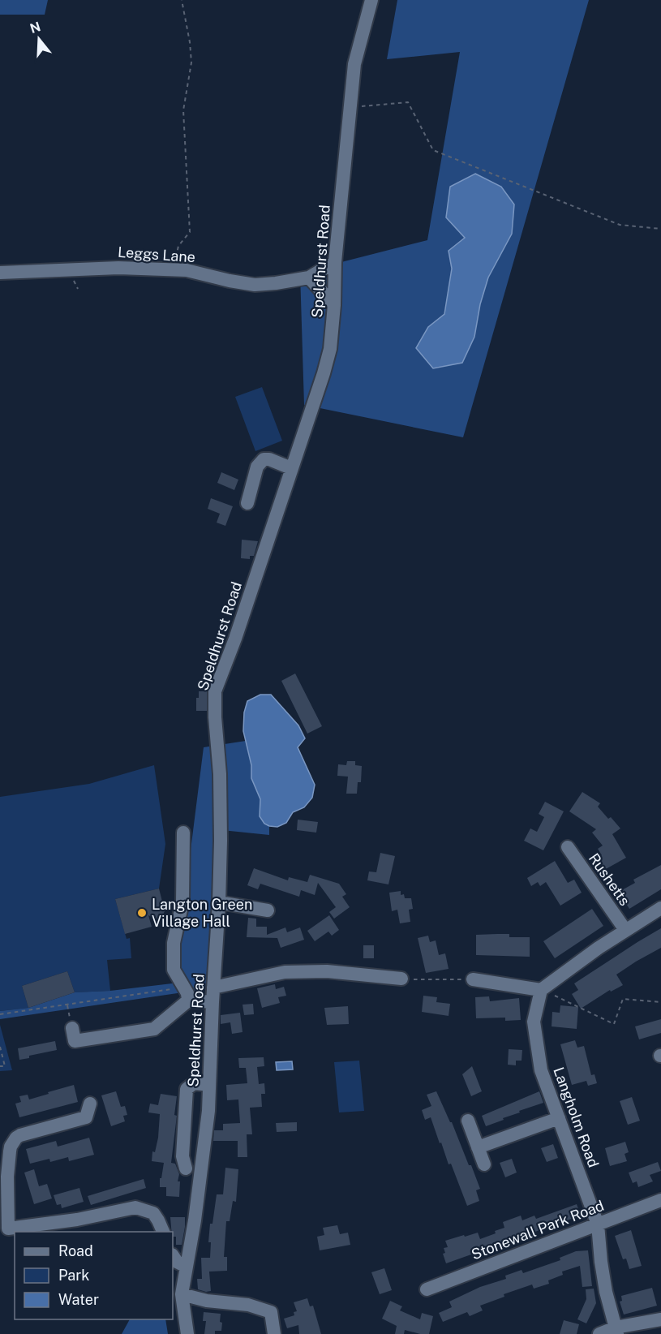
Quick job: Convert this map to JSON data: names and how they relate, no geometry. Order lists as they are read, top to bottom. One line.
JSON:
{"streets":{"street":["Leggs Lane","Speldhurst Road","Rushetts","Langholm Road","Stonewall Park Road"]},"crossings":[["Leggs Lane","Speldhurst Road"],["Langholm Road","Stonewall Park Road"]],"places":["Langton Green Village Hall"],"legend":["Road","Park","Water"],"north":"top"}
